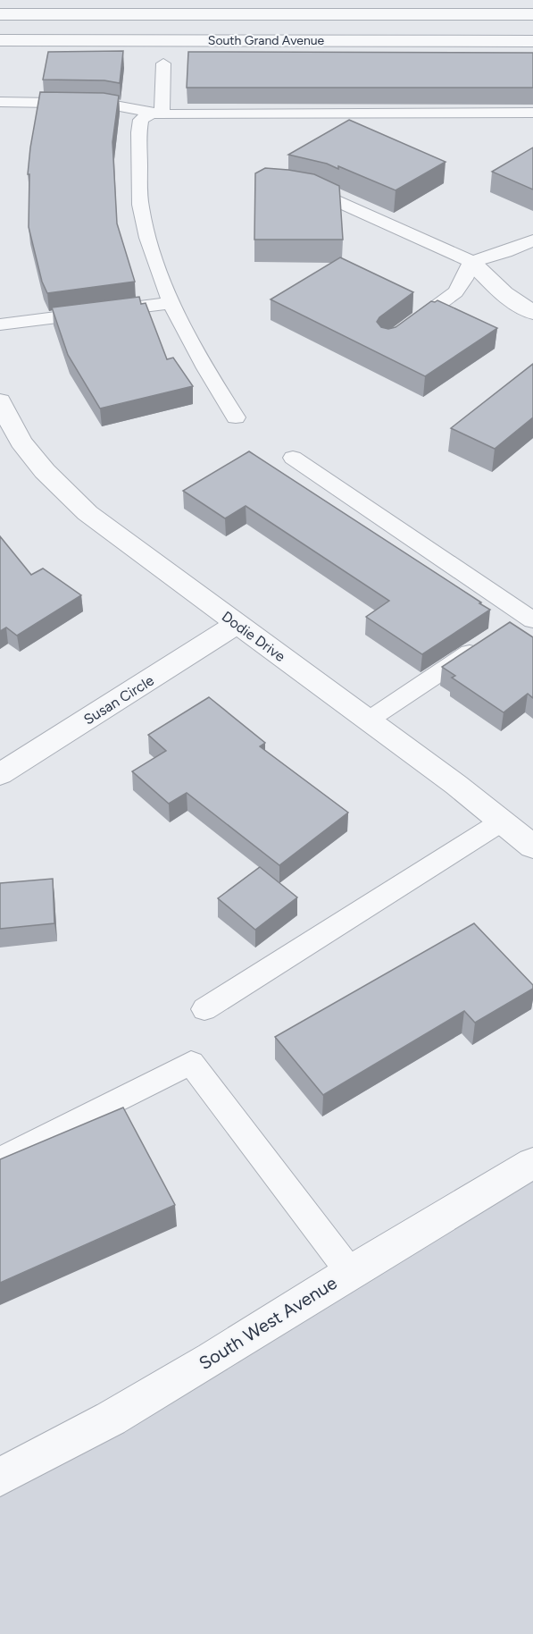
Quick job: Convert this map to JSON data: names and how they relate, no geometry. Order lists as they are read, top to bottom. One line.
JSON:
{"streets":{"street":["South Grand Avenue","Dodie Drive","Susan Circle","South West Avenue"]},"crossings":[["Dodie Drive","Susan Circle"]]}
